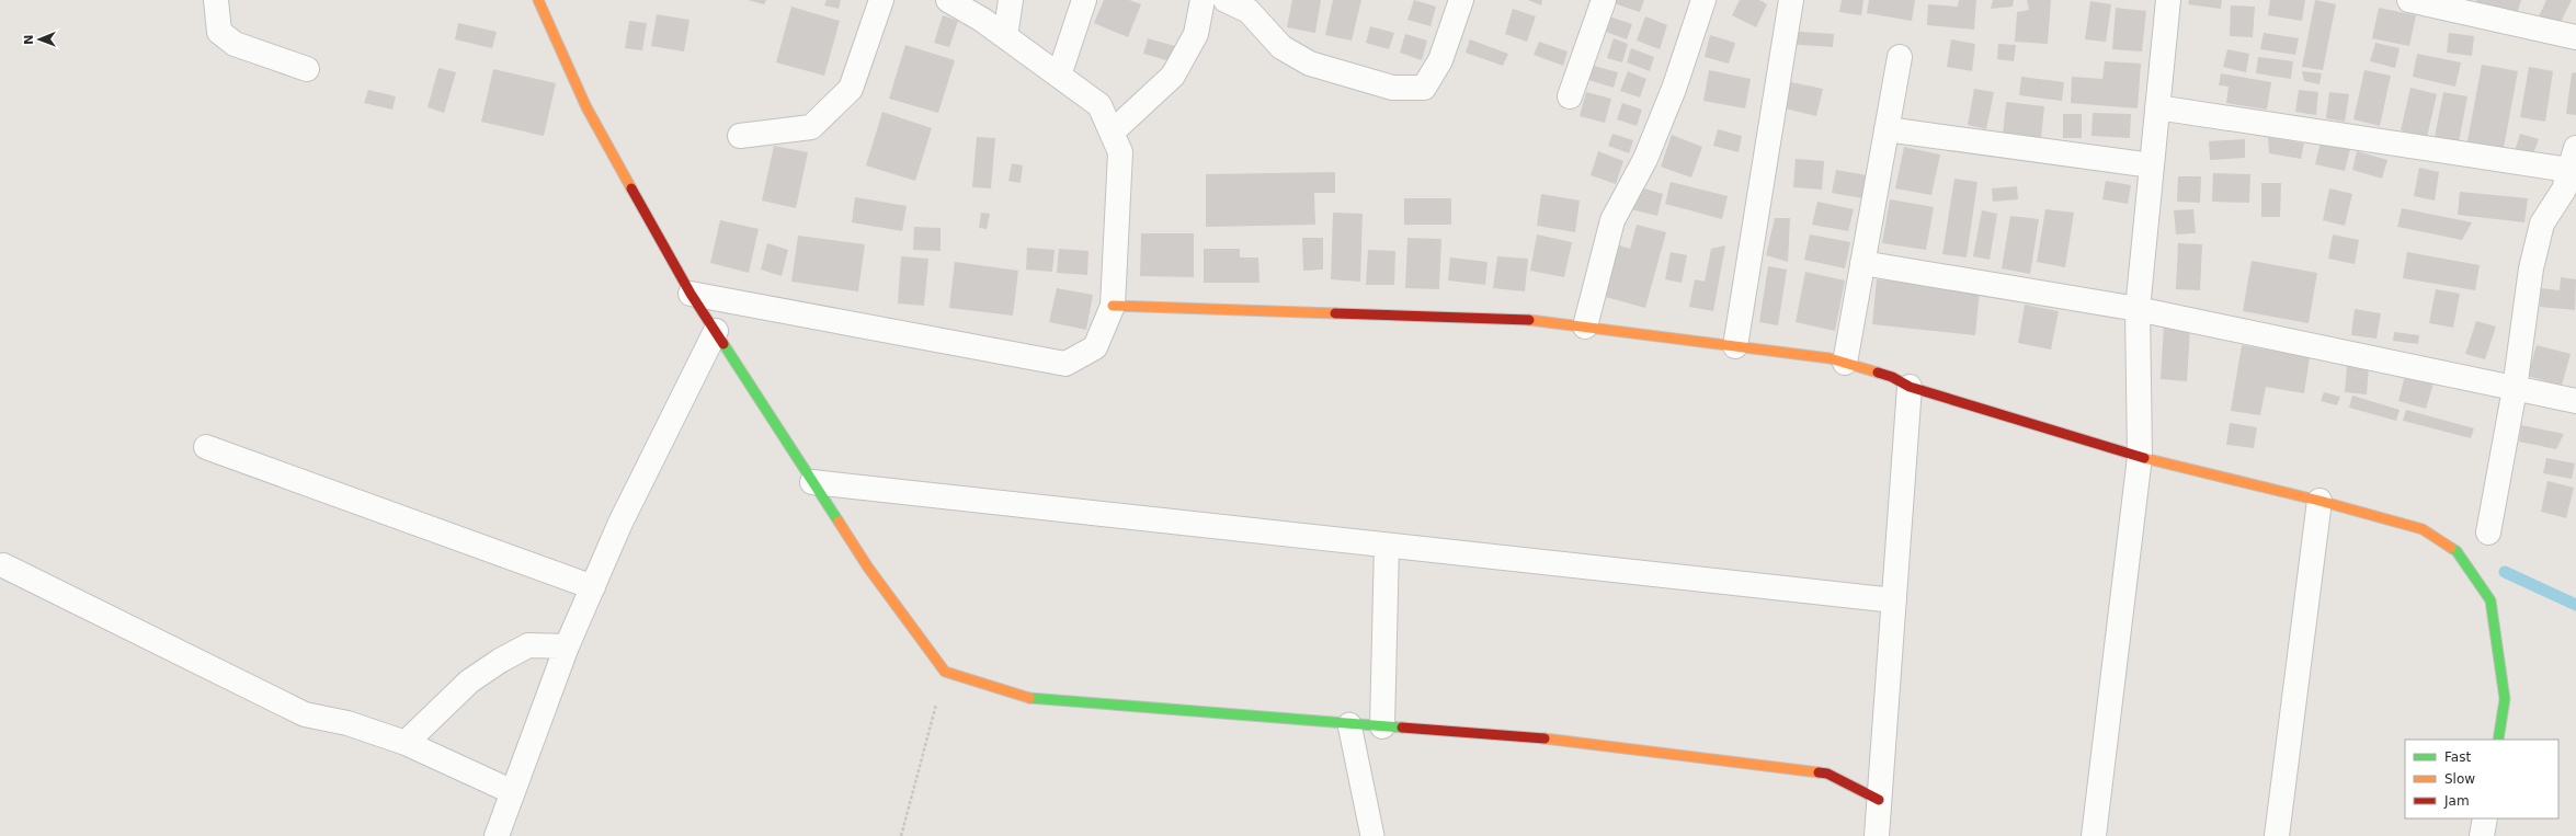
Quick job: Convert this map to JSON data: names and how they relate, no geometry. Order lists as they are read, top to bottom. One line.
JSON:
{"legend":["Fast","Slow","Jam"],"north":"left"}
